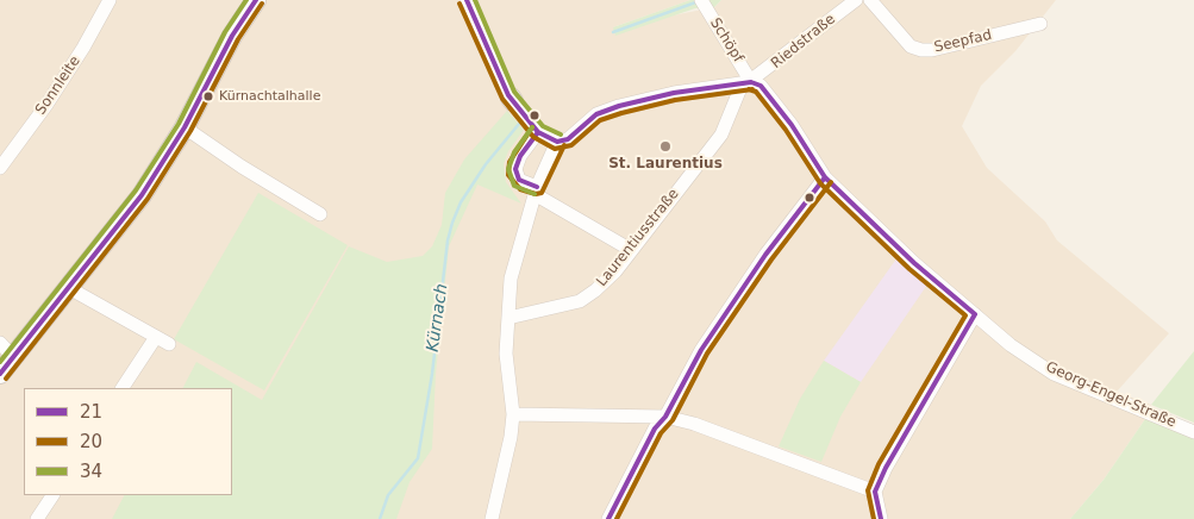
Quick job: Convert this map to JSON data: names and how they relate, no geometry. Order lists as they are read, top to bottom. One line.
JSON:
{"streets":{"street":["Schöpf","Riedstraße","Seepfad","Sonnleite","Laurentiusstraße","Georg-Engel-Straße"]},"crossings":[["Schöpf","Riedstraße"],["Schöpf","Laurentiusstraße"],["Schöpf","Georg-Engel-Straße"],["Riedstraße","Laurentiusstraße"],["Riedstraße","Georg-Engel-Straße"],["Laurentiusstraße","Georg-Engel-Straße"]],"water":["Kürnach"],"places":["Kürnachtalhalle","St. Laurentius"],"lines":["transit line 21","transit line 34","transit line 20"],"legend":["21","20","34"]}
